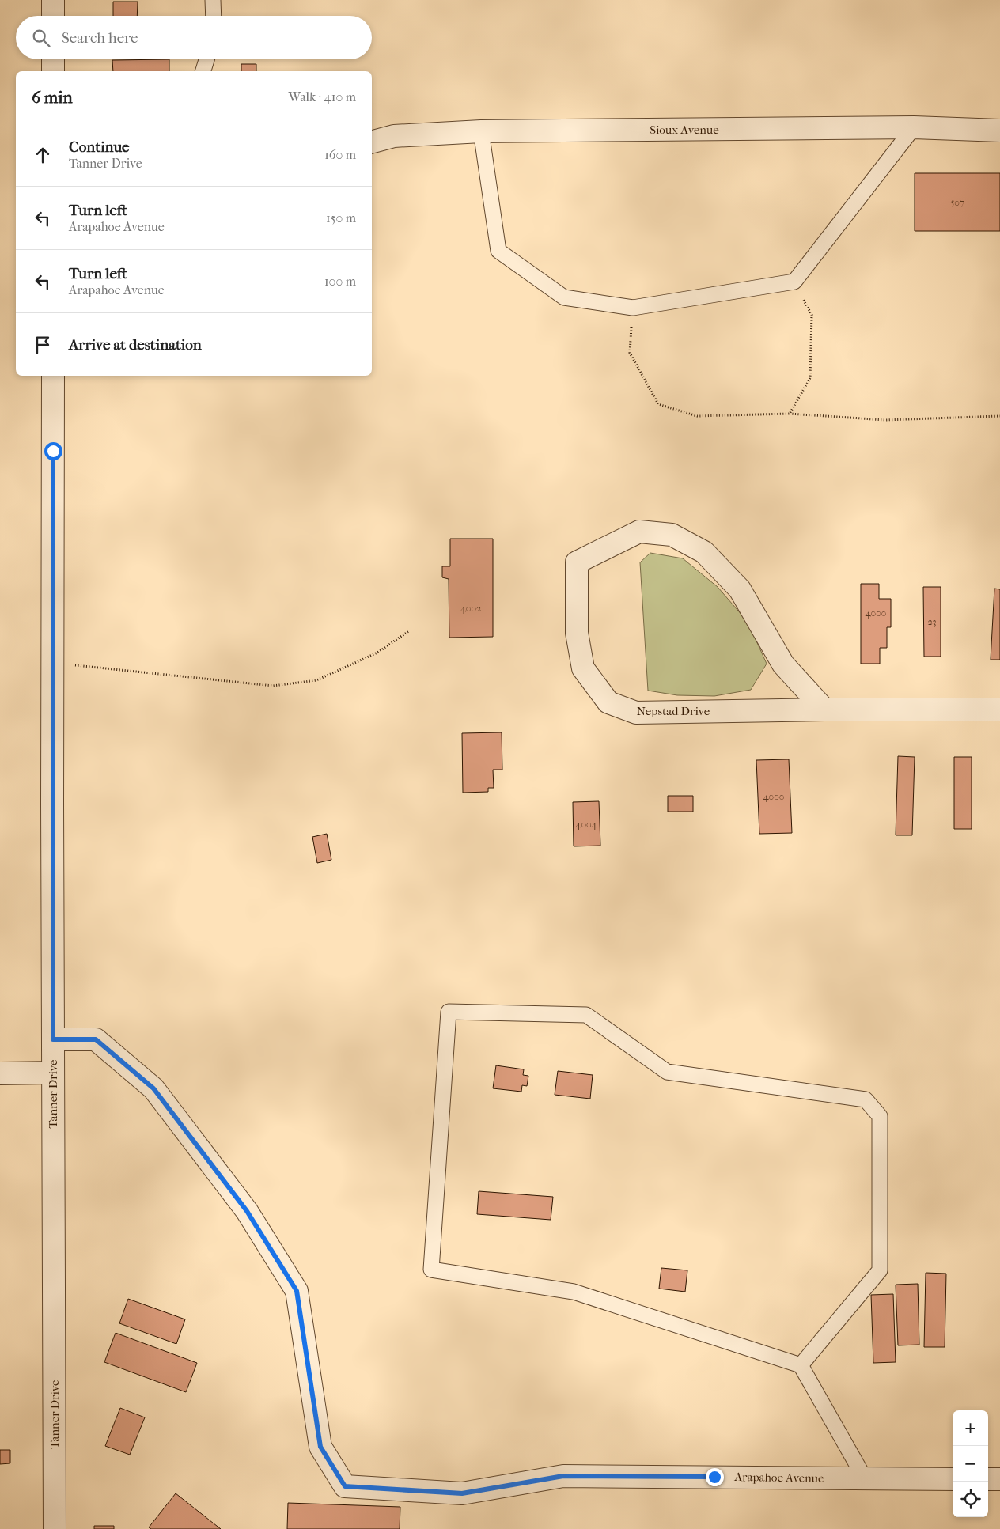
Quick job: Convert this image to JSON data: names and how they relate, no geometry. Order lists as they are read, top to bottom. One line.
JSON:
{"streets":{"street":["Sioux Avenue","Nepstad Drive","Tanner Drive","Arapahoe Avenue"]},"crossings":[["Tanner Drive","Arapahoe Avenue"]],"house_numbers":["507","4002","4000","23","4000","4004"],"page":{"search":"Search here","heading":["6 min","Walk · 410 m"],"list":[["Continue","Tanner Drive","160 m"],["Turn left","Arapahoe Avenue","150 m"],["Turn left","Arapahoe Avenue","100 m"],"Arrive at destination"],"map_buttons":["+","−"]}}
